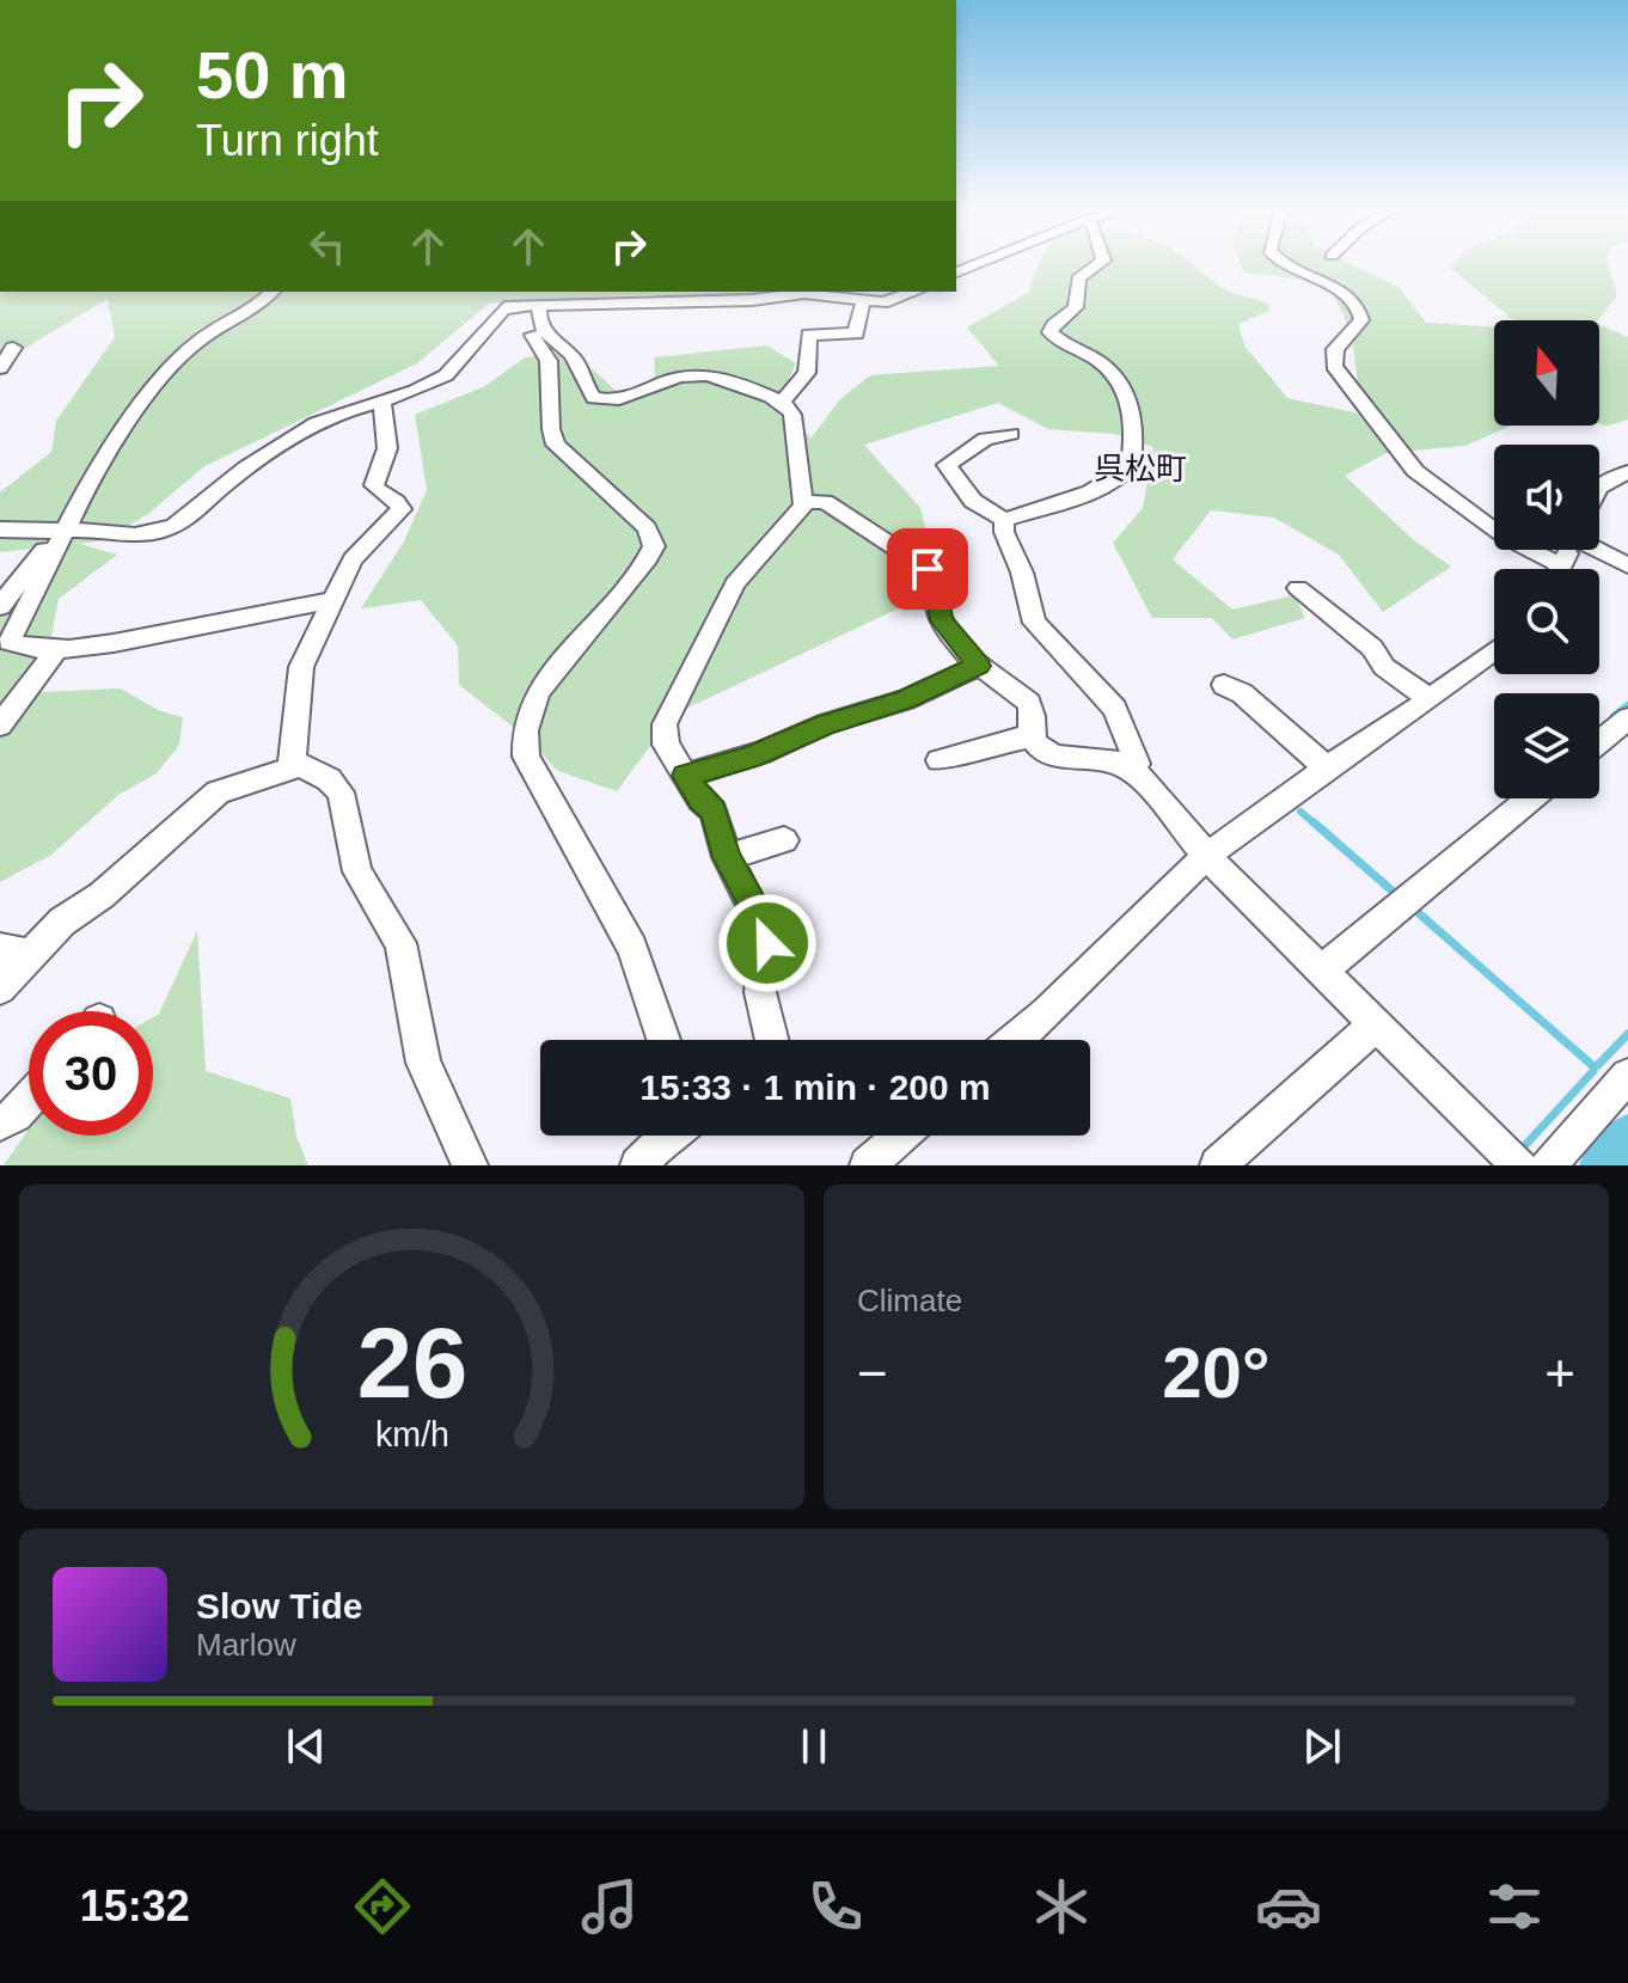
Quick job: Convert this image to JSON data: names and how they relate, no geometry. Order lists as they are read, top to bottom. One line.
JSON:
{"districts":["呉松町"],"north":"top","page":{"turn":["50 m","Turn right"],"limit":"30","trip":"15:33 · 1 min · 200 m","tile":"Climate","heat":["−","20°","+"],"song":["Slow Tide","Marlow"],"tabs":"15:32","gauge":["26","km/h"]}}
